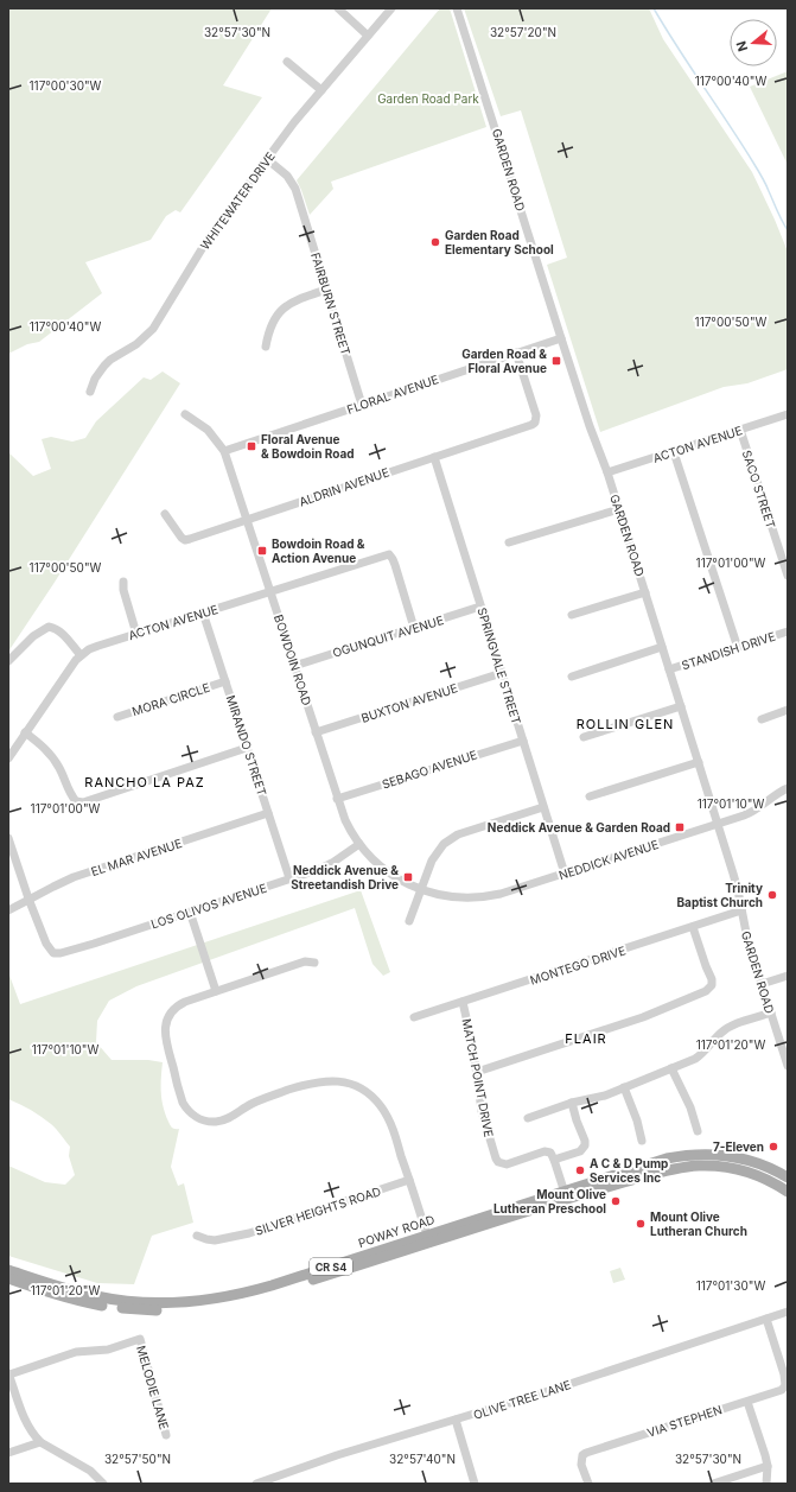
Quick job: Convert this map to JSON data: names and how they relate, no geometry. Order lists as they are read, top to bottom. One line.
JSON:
{"streets":{"main road":["POWAY ROAD","CR S4"],"street":["GARDEN ROAD","WHITEWATER DRIVE","FAIRBURN STREET","FLORAL AVENUE","ACTON AVENUE","ALDRIN AVENUE","SACO STREET","OGUNQUIT AVENUE","STANDISH DRIVE","BOWDOIN ROAD","SPRINGVALE STREET","MORA CIRCLE","BUXTON AVENUE","MIRANDO STREET","SEBAGO AVENUE","EL MAR AVENUE","NEDDICK AVENUE","LOS OLIVOS AVENUE","MONTEGO DRIVE","MATCH POINT DRIVE","SILVER HEIGHTS ROAD","MELODIE LANE","OLIVE TREE LANE","VIA STEPHEN"]},"crossings":[["GARDEN ROAD","FLORAL AVENUE"],["GARDEN ROAD","ACTON AVENUE"],["GARDEN ROAD","STANDISH DRIVE"],["GARDEN ROAD","NEDDICK AVENUE"],["GARDEN ROAD","MONTEGO DRIVE"],["WHITEWATER DRIVE","FAIRBURN STREET"],["FAIRBURN STREET","FLORAL AVENUE"],["FLORAL AVENUE","ALDRIN AVENUE"],["FLORAL AVENUE","BOWDOIN ROAD"],["ACTON AVENUE","SACO STREET"],["ACTON AVENUE","OGUNQUIT AVENUE"],["ACTON AVENUE","BOWDOIN ROAD"],["ACTON AVENUE","MIRANDO STREET"],["ALDRIN AVENUE","BOWDOIN ROAD"],["ALDRIN AVENUE","SPRINGVALE STREET"],["OGUNQUIT AVENUE","BOWDOIN ROAD"],["OGUNQUIT AVENUE","SPRINGVALE STREET"],["BOWDOIN ROAD","BUXTON AVENUE"],["BOWDOIN ROAD","SEBAGO AVENUE"],["BOWDOIN ROAD","NEDDICK AVENUE"],["BOWDOIN ROAD","LOS OLIVOS AVENUE"],["SPRINGVALE STREET","BUXTON AVENUE"],["SPRINGVALE STREET","SEBAGO AVENUE"],["SPRINGVALE STREET","NEDDICK AVENUE"],["MORA CIRCLE","MIRANDO STREET"],["MIRANDO STREET","EL MAR AVENUE"],["MIRANDO STREET","LOS OLIVOS AVENUE"],["EL MAR AVENUE","LOS OLIVOS AVENUE"],["MONTEGO DRIVE","MATCH POINT DRIVE"],["OLIVE TREE LANE","VIA STEPHEN"]],"districts":["ROLLIN GLEN","RANCHO LA PAZ","FLAIR"],"parks":["Garden Road Park"],"places":{"other":["Garden Road Elementary School","Trinity Baptist Church","7-Eleven","A C & D Pump Services Inc","Mount Olive Lutheran Preschool","Mount Olive Lutheran Church"],"transit":["Garden Road & Floral Avenue","Floral Avenue & Bowdoin Road","Bowdoin Road & Action Avenue","Neddick Avenue & Garden Road","Neddick Avenue & Streetandish Drive"]},"north":"left","coordinates":["32°57'30\"N","32°57'20\"N","117°00'40\"W","117°00'30\"W","117°00'50\"W","117°01'00\"W","117°01'10\"W","117°01'20\"W","117°01'30\"W","32°57'50\"N","32°57'40\"N"]}
